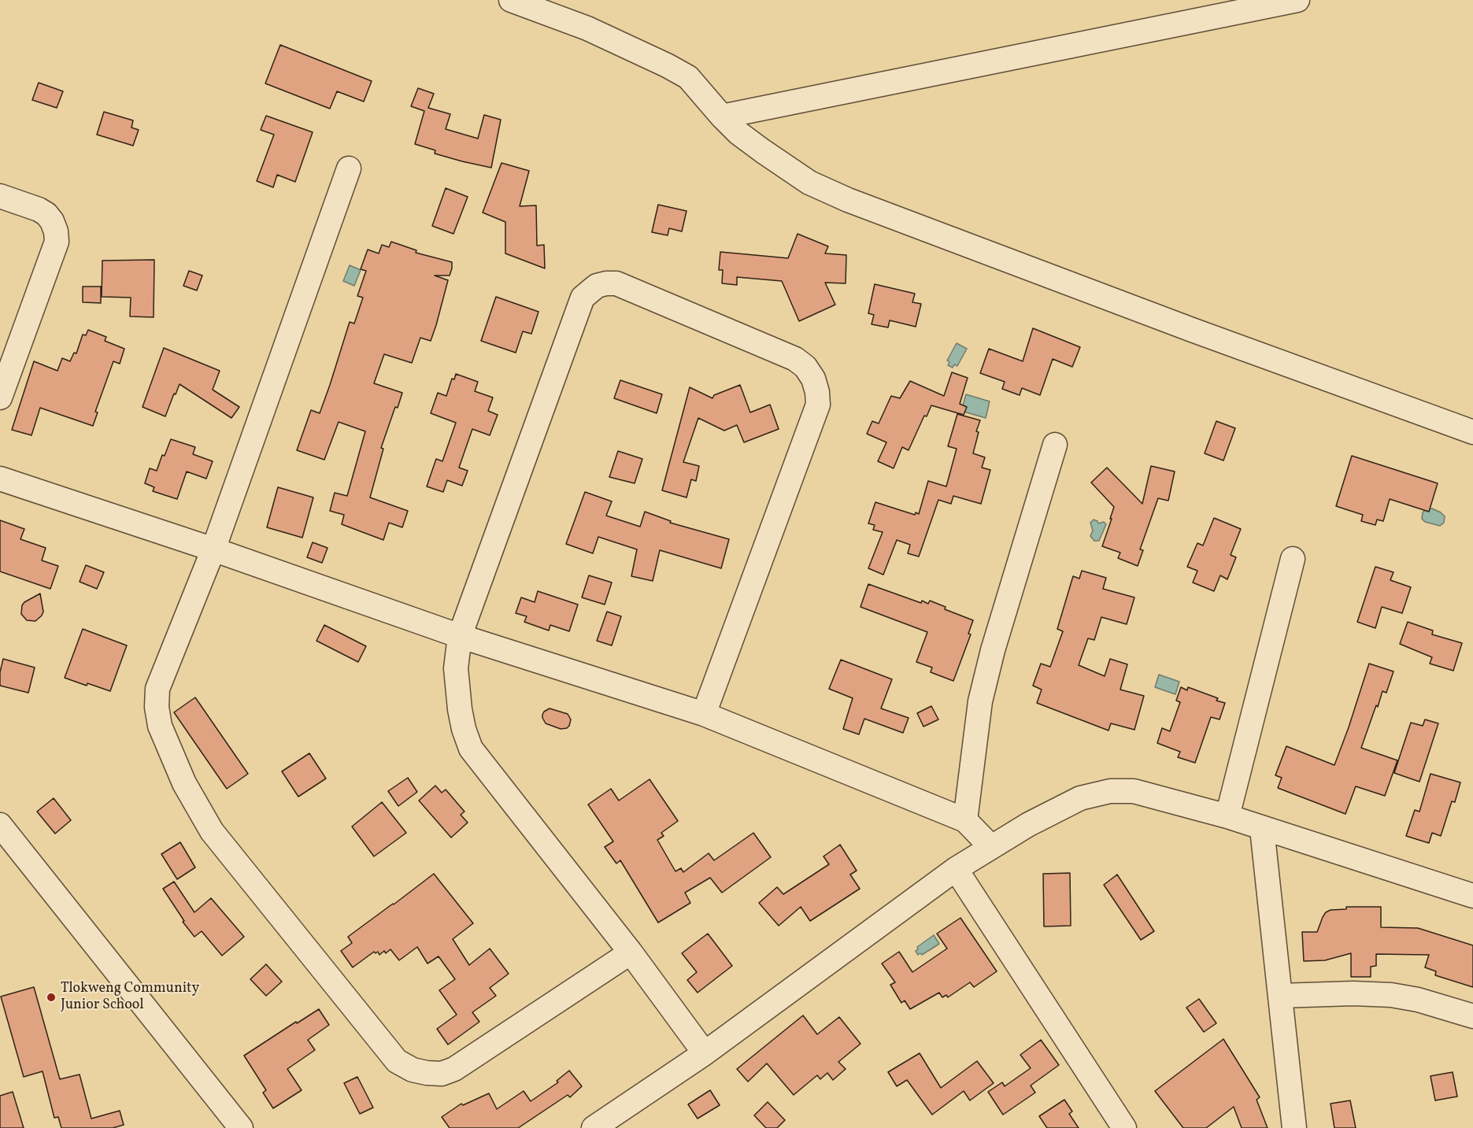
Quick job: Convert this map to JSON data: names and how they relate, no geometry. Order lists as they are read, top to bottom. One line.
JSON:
{"places":["Tlokweng Community Junior School"]}
